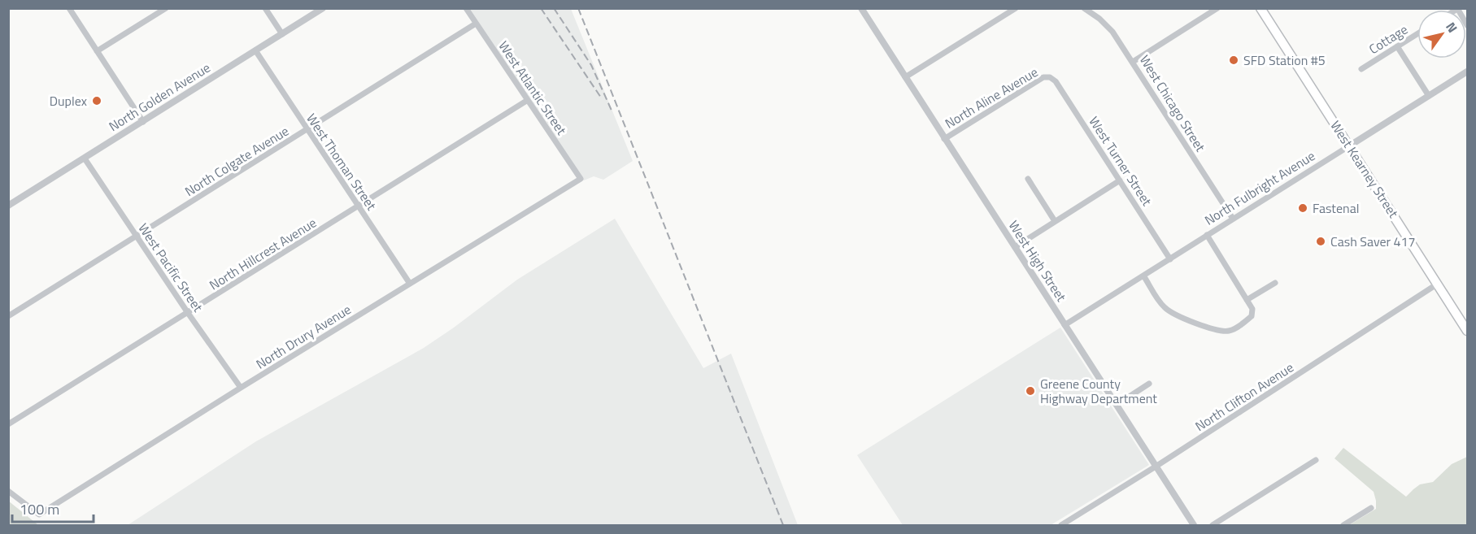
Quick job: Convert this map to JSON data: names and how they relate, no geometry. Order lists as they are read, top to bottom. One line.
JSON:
{"streets":{"main road":["West Kearney Street"],"street":["Cottage","West Atlantic Street","North Golden Avenue","North Aline Avenue","West Chicago Street","North Colgate Avenue","West Turner Street","West Thoman Street","North Fulbright Avenue","North Hillcrest Avenue","West High Street","West Pacific Street","North Drury Avenue","North Clifton Avenue"]},"crossings":[["West Atlantic Street","North Colgate Avenue"],["West Atlantic Street","North Hillcrest Avenue"],["West Atlantic Street","North Drury Avenue"],["North Golden Avenue","West Thoman Street"],["North Golden Avenue","West Pacific Street"],["North Aline Avenue","West Turner Street"],["North Aline Avenue","West High Street"],["West Chicago Street","North Fulbright Avenue"],["North Colgate Avenue","West Thoman Street"],["North Colgate Avenue","West Pacific Street"],["West Turner Street","North Fulbright Avenue"],["West Thoman Street","North Hillcrest Avenue"],["West Thoman Street","North Drury Avenue"],["West Kearney Street","North Fulbright Avenue"],["West Kearney Street","North Clifton Avenue"],["North Fulbright Avenue","West High Street"],["North Hillcrest Avenue","West Pacific Street"],["West High Street","North Clifton Avenue"],["West Pacific Street","North Drury Avenue"]],"places":["SFD Station #5","Duplex","Fastenal","Cash Saver 417","Greene County Highway Department"],"scale_bar":"100 m","north":"top right"}
